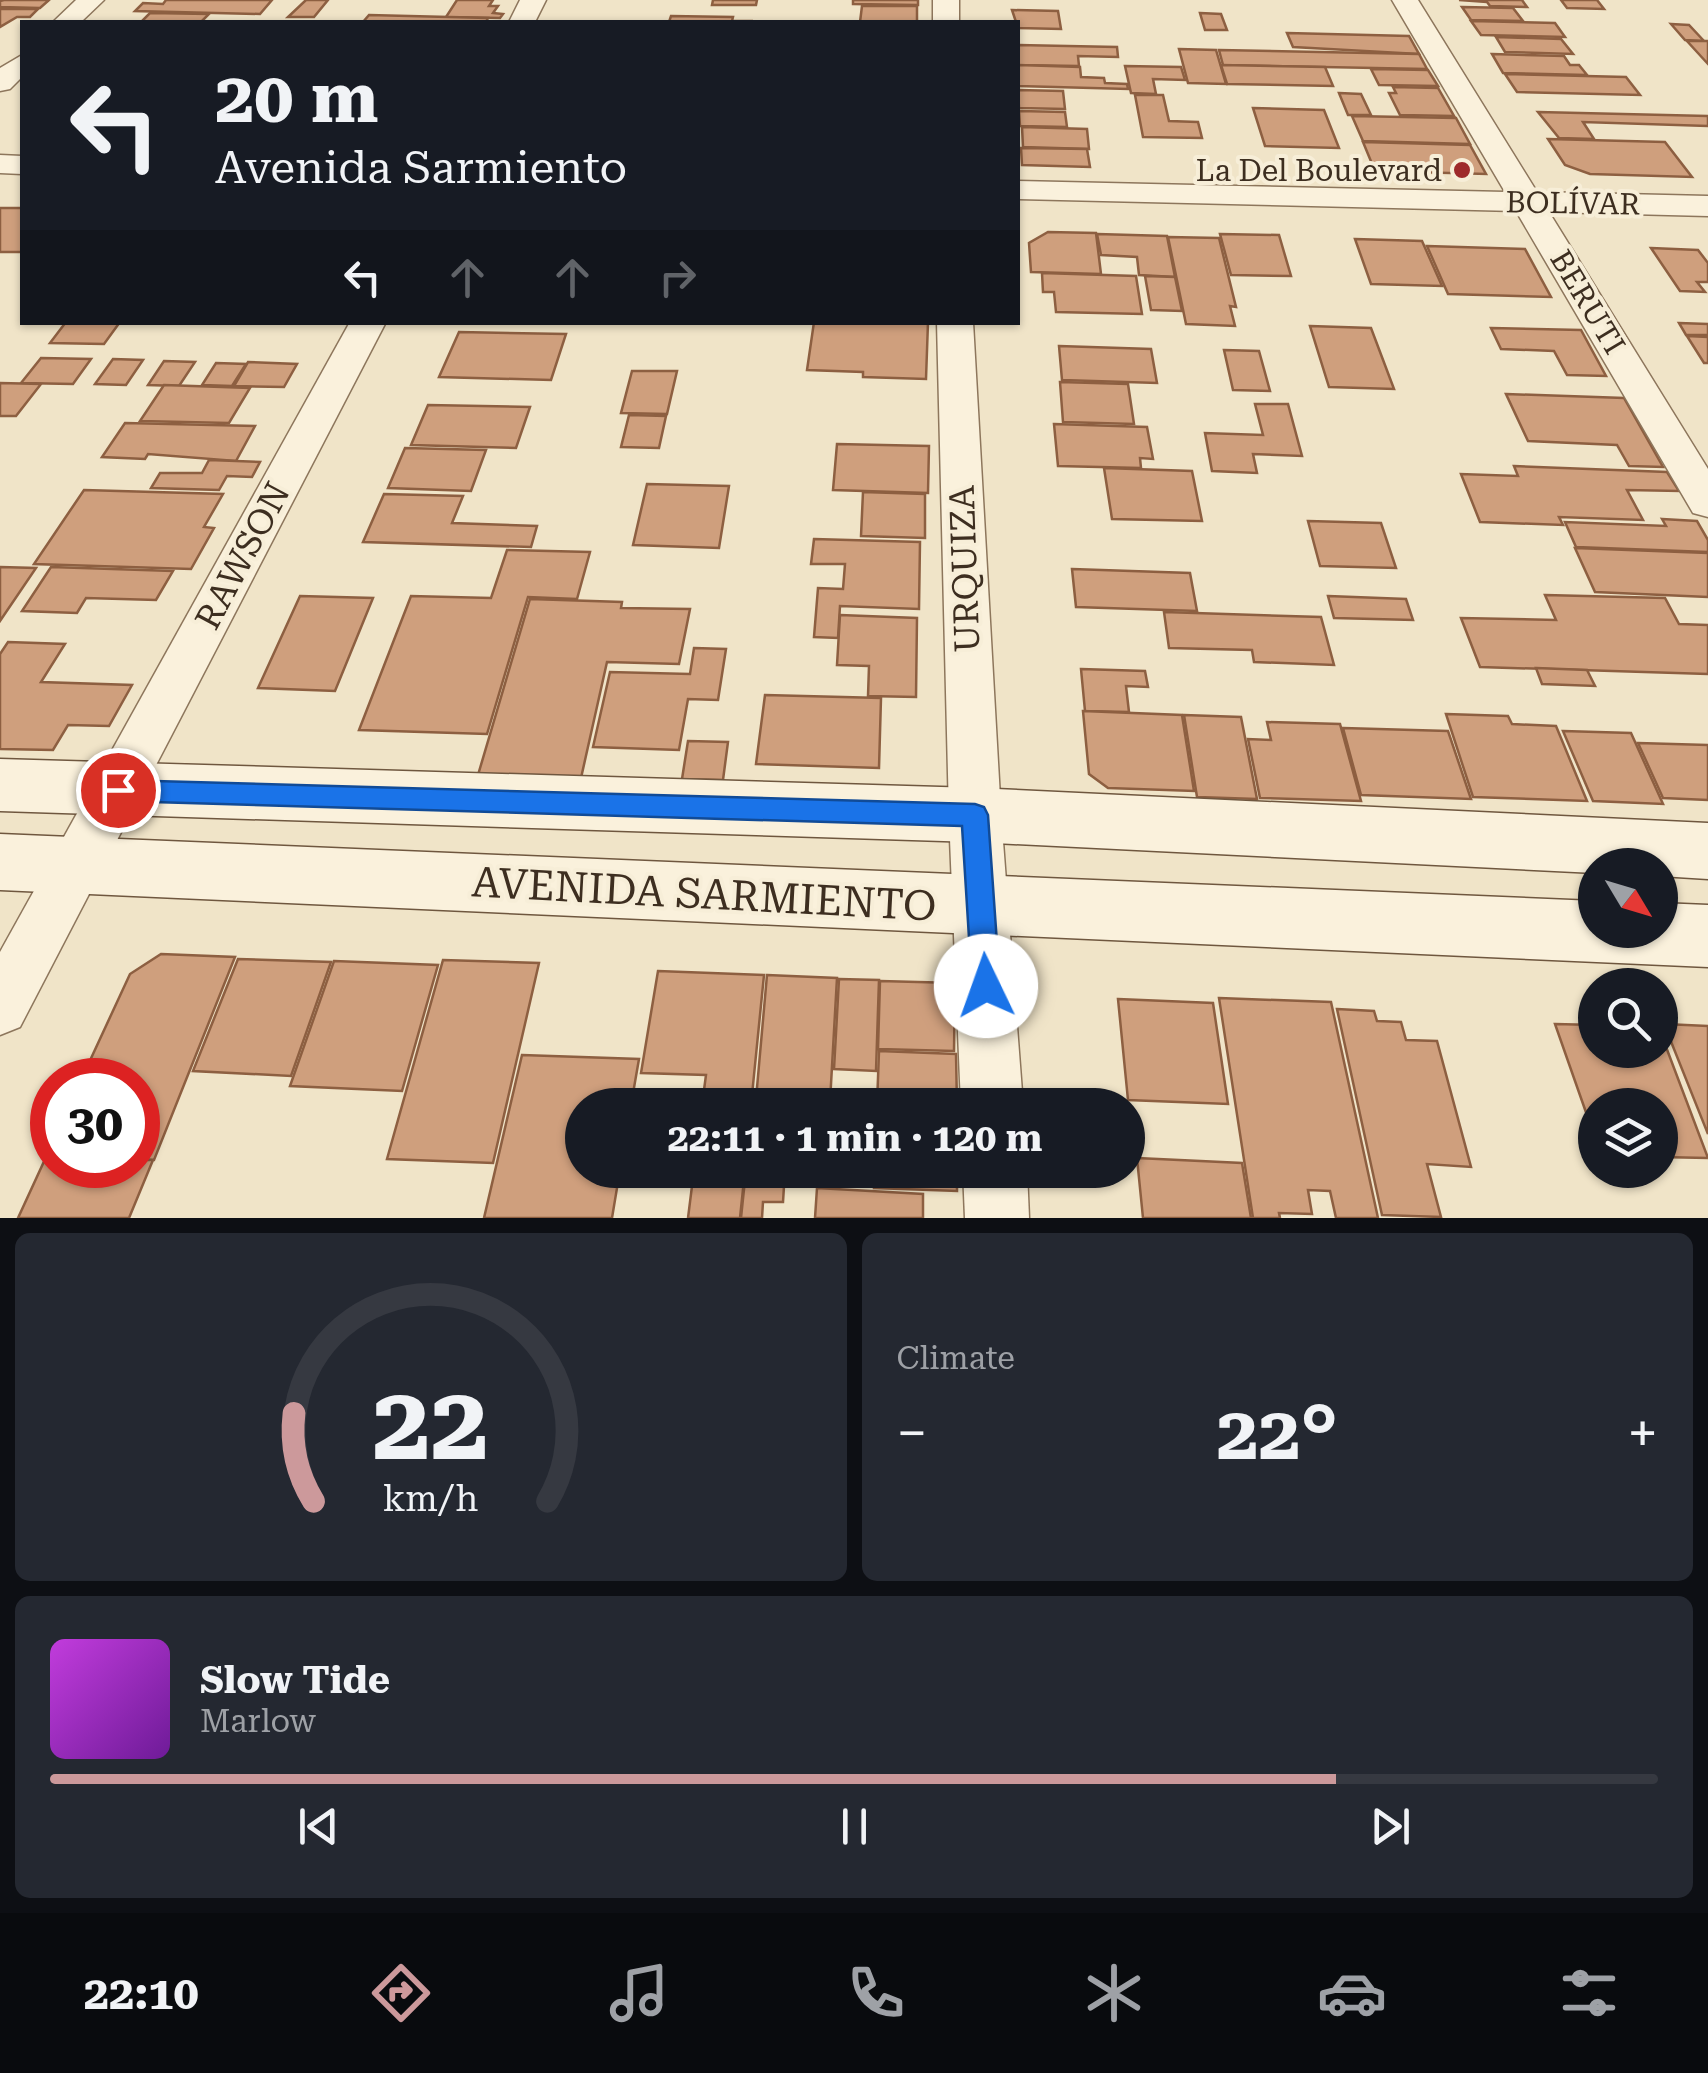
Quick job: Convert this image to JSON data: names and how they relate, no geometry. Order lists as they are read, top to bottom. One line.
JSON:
{"streets":{"main road":["AVENIDA SARMIENTO"],"street":["BOLÍVAR","BERUTI","RAWSON","URQUIZA"]},"crossings":[["BOLÍVAR","BERUTI"],["RAWSON","AVENIDA SARMIENTO"],["URQUIZA","AVENIDA SARMIENTO"]],"places":["La Del Boulevard"],"north":"bottom right","page":{"turn":["20 m","Avenida Sarmiento"],"limit":"30","trip":"22:11 · 1 min · 120 m","tile":"Climate","heat":["−","22°","+"],"song":["Slow Tide","Marlow"],"tabs":"22:10","gauge":["22","km/h"]}}
